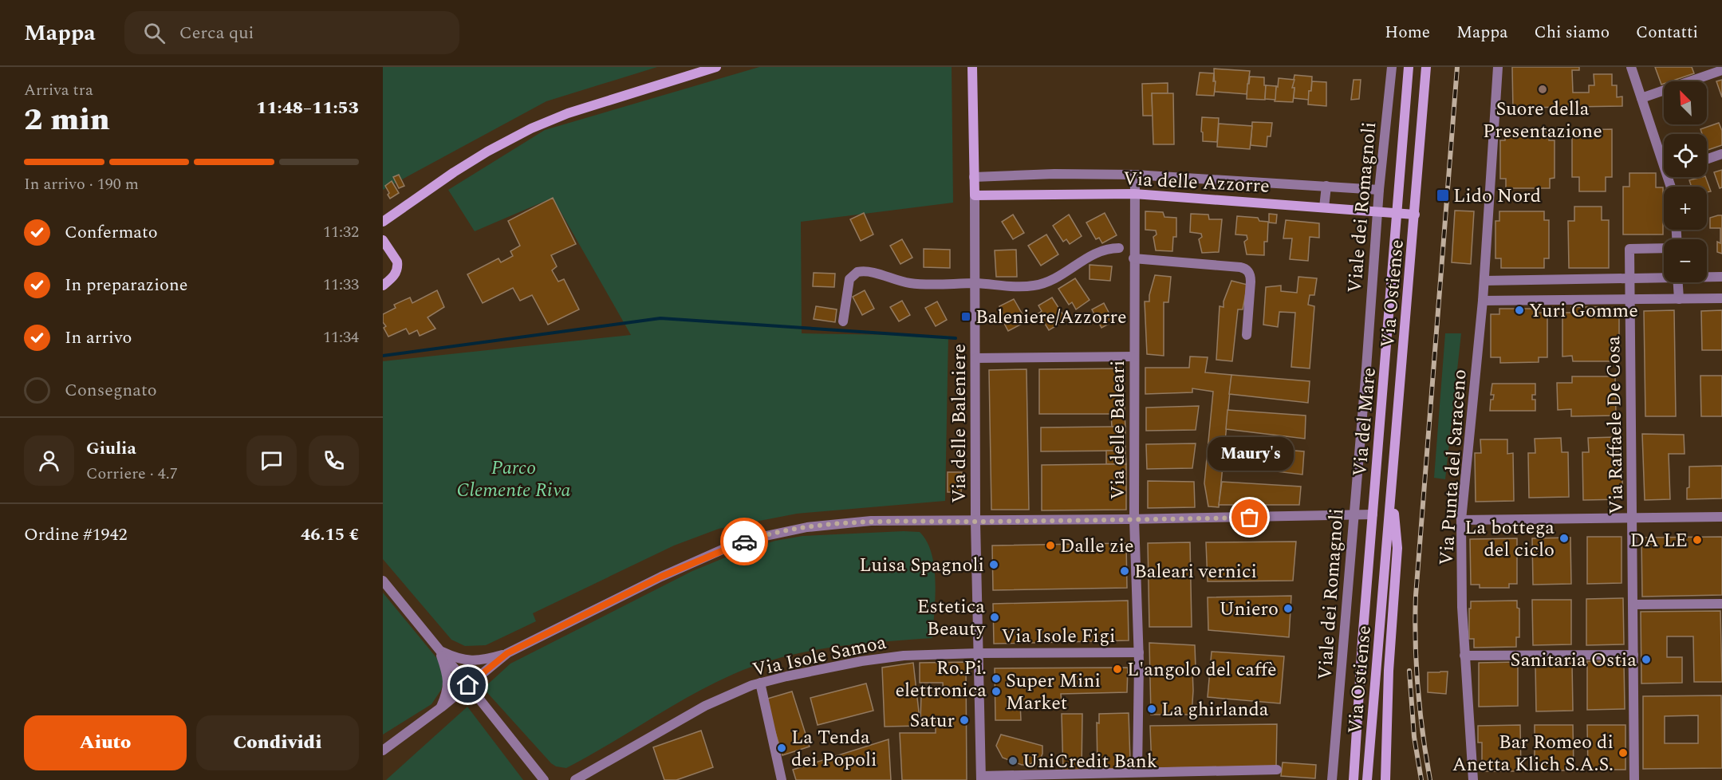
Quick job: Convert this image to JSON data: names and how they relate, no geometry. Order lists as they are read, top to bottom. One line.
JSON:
{"streets":{"street":["Via delle Azzorre","Viale dei Romagnoli","Via Ostiense","Via del Mare","Via delle Baleniere","Via Raffaele De Cosa","Via delle Baleari","Via Punta del Saraceno","Via Isole Figi","Via Isole Samoa"]},"crossings":[["Via delle Azzorre","Viale dei Romagnoli"],["Via delle Azzorre","Via Ostiense"],["Via delle Azzorre","Via del Mare"],["Via delle Azzorre","Via delle Baleniere"],["Via delle Azzorre","Via delle Baleari"],["Via delle Baleniere","Via Isole Figi"],["Via delle Baleniere","Via Isole Samoa"],["Via delle Baleari","Via Isole Figi"],["Via Isole Figi","Via Isole Samoa"]],"parks":["Parco Clemente Riva"],"places":{"other":["Suore della Presentazione","Yuri Gomme","Maury's","La bottega del ciclo","DA LE","Dalle zie","Luisa Spagnoli","Baleari vernici","Uniero","Estetica Beauty","Sanitaria Ostia","L'angolo del caffè","Ro.Pi. elettronica","Super Mini Market","La ghirlanda","Satur","La Tenda dei Popoli","Bar Romeo di Anetta Klich S.A.S.","UniCredit Bank"],"transit":["Lido Nord","Baleniere/Azzorre"]},"north":"top left","page":{"header":"Mappa","search":"Cerca qui","nav":["Home","Mappa","Chi siamo","Contatti"],"heading":["2 min","Arriva tra","11:48–11:53"],"panel":["Giulia","Corriere · 4.7","Ordine #1942","46.15 €"],"map_buttons":["+","−"],"bar":"In arrivo · 190 m","list":[["Confermato","11:32"],["In preparazione","11:33"],["In arrivo","11:34"],"Consegnato"],"bubble":"Maury's","buttons":["Aiuto","Condividi"]}}
